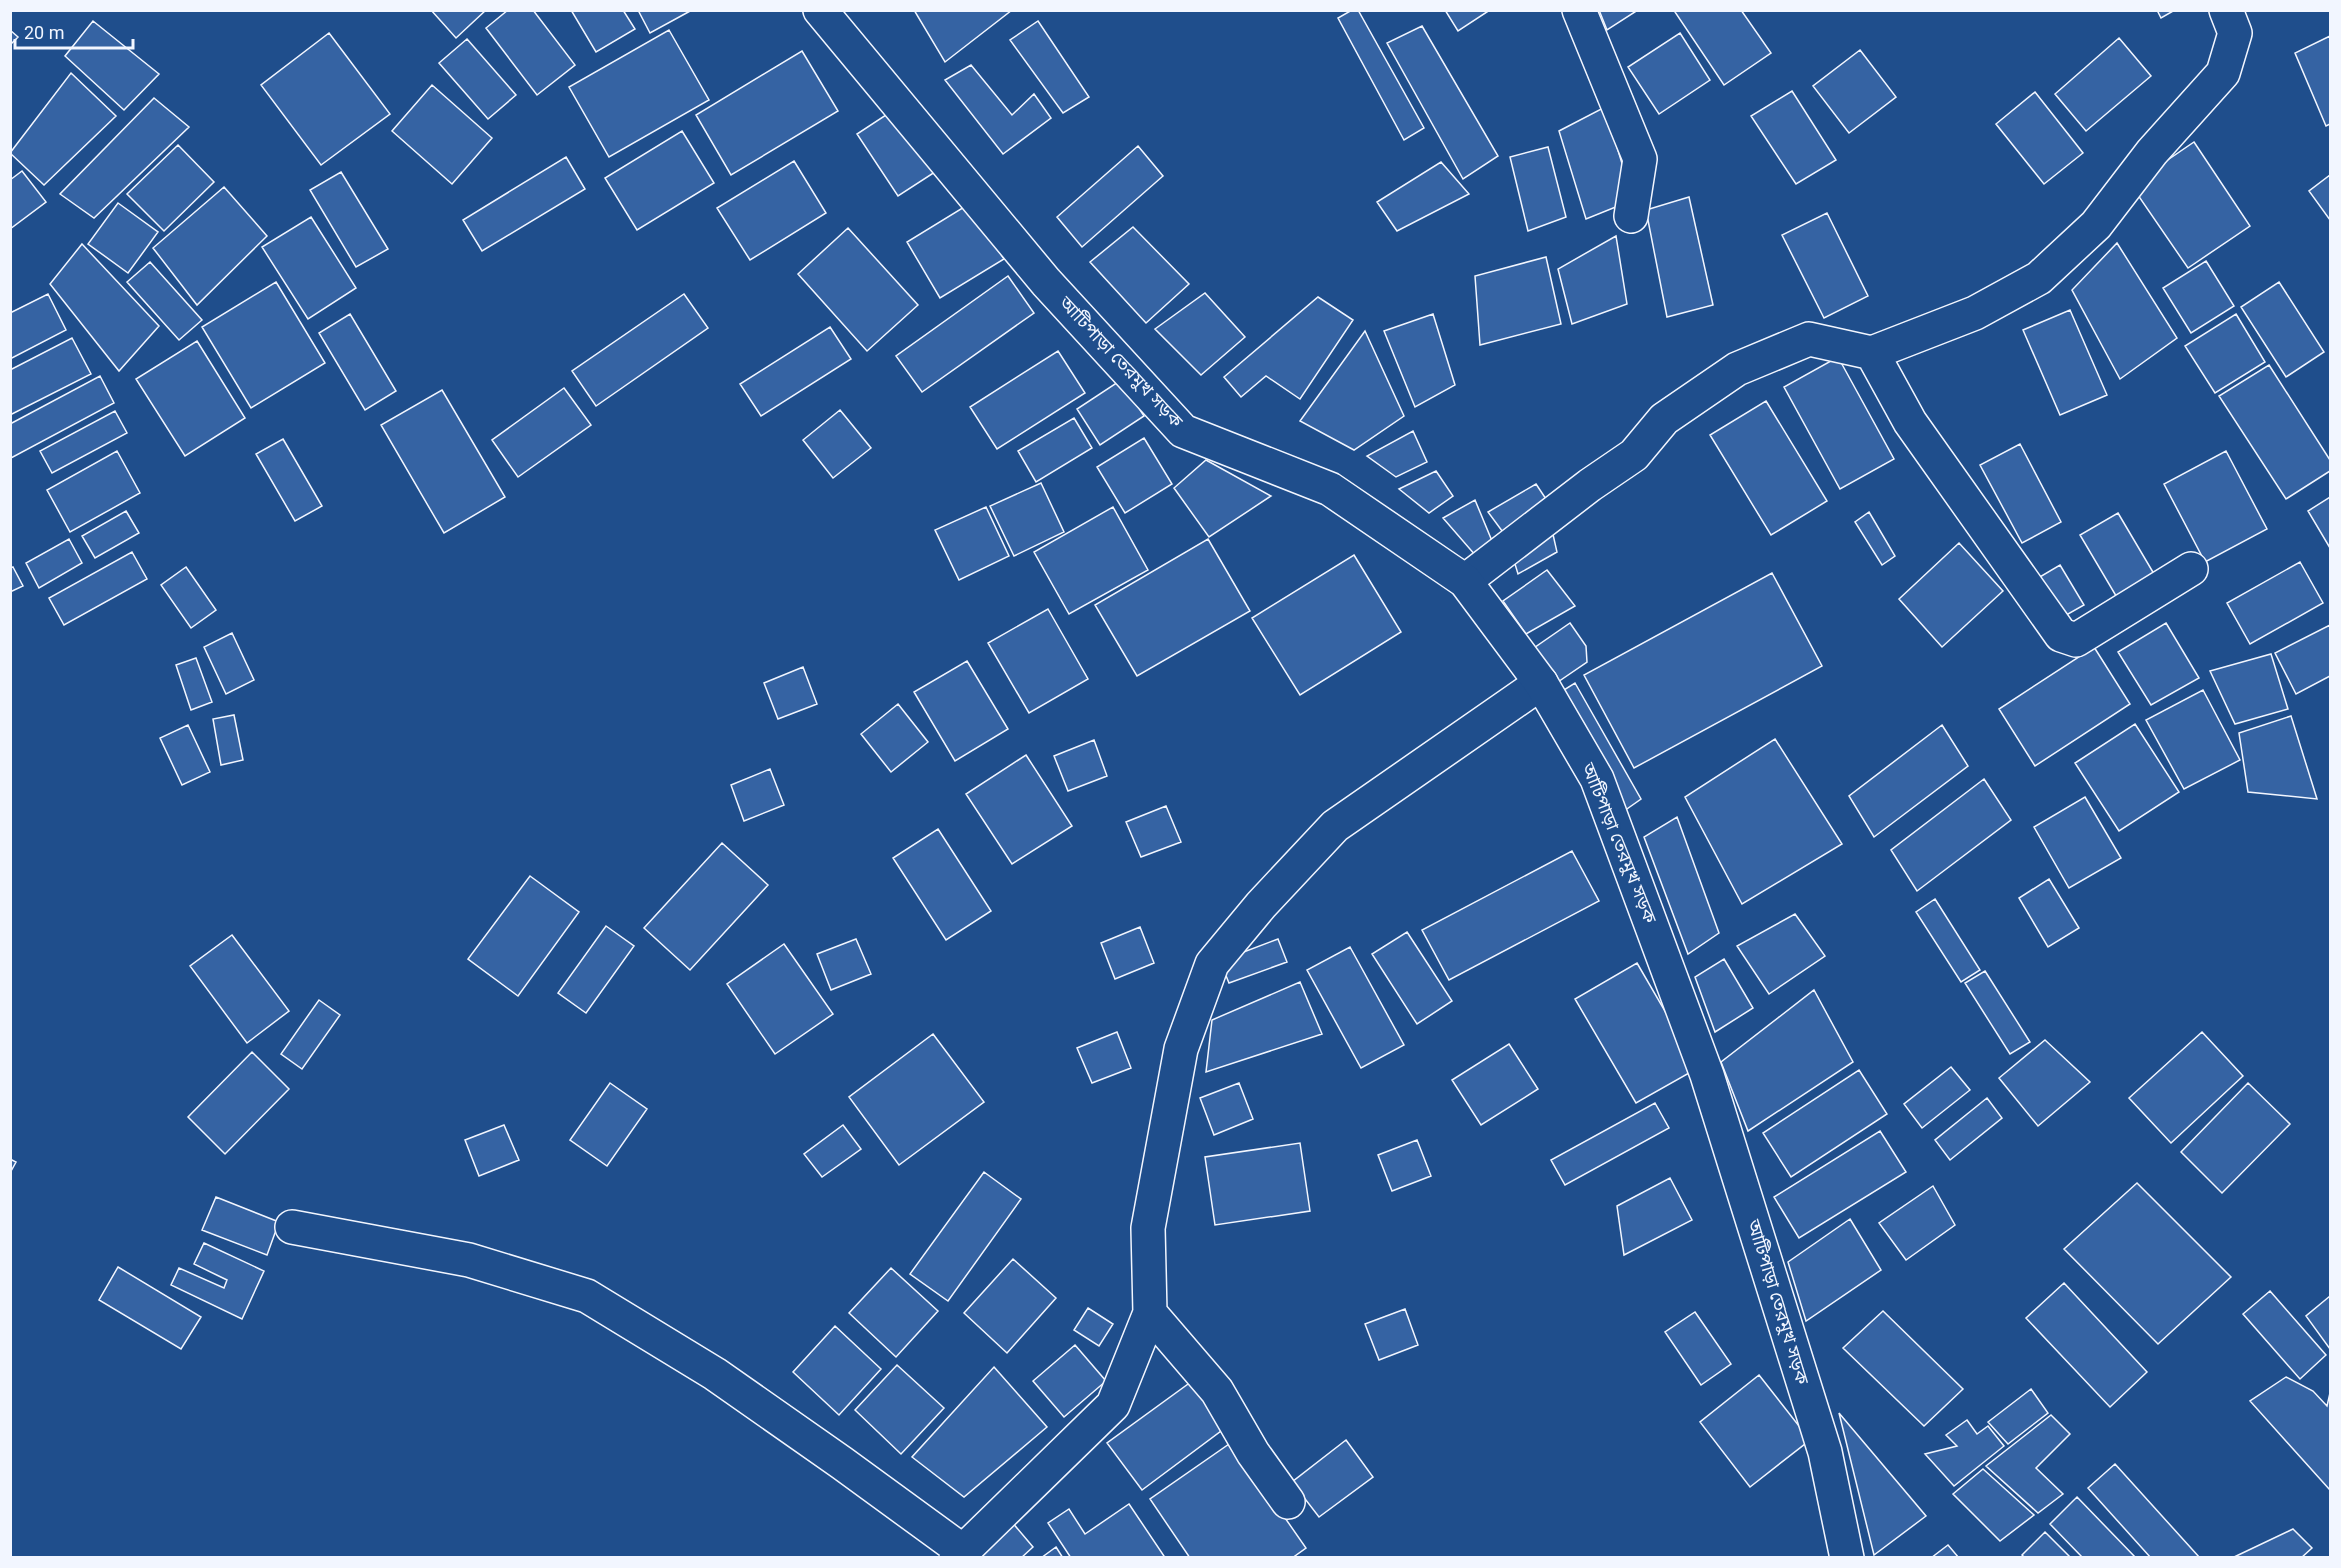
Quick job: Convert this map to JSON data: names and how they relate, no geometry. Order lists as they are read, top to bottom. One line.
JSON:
{"streets":{"street":["আটিপাড়া তেরমুখ সড়ক"]},"scale_bar":"20 m"}
